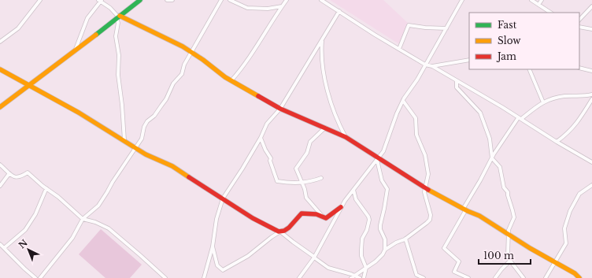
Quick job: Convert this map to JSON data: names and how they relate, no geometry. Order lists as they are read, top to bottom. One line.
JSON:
{"legend":["Fast","Slow","Jam"],"scale_bar":"100 m","north":"top left"}
